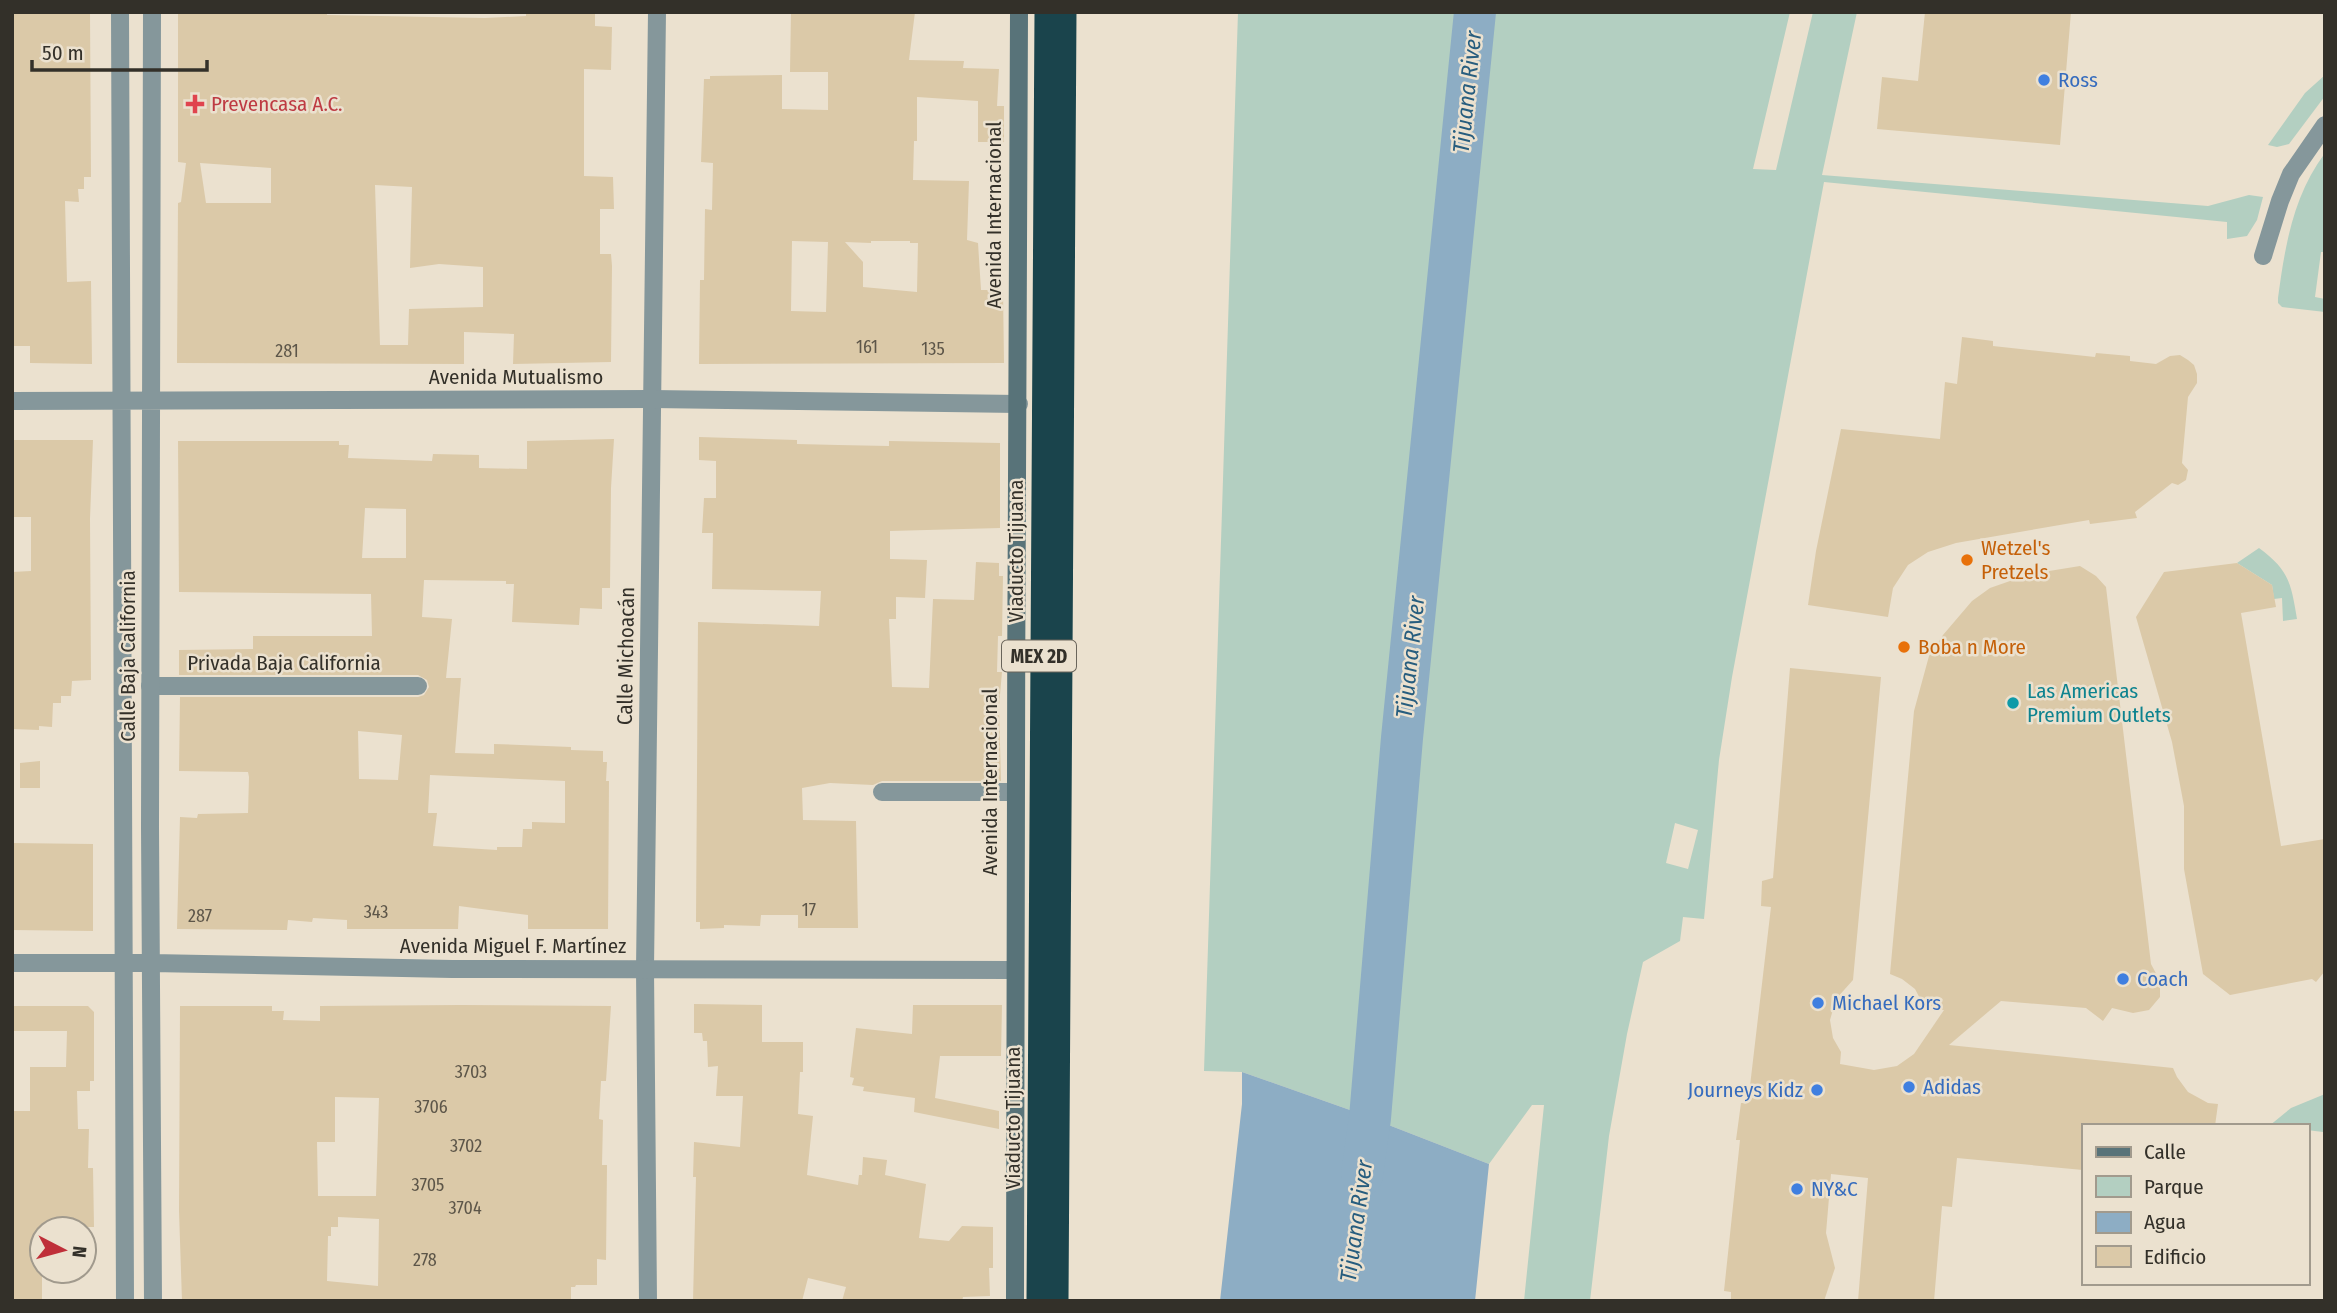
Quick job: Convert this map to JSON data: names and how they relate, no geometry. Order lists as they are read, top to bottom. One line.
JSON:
{"streets":{"highway":["Viaducto Tijuana","MEX 2D"],"main road":["Avenida Internacional"],"street":["Avenida Mutualismo","Calle Baja California","Calle Michoacán","Privada Baja California","Avenida Miguel F. Martínez"]},"crossings":[["Avenida Internacional","Avenida Mutualismo"],["Avenida Internacional","Avenida Miguel F. Martínez"],["Avenida Mutualismo","Calle Baja California"],["Avenida Mutualismo","Calle Michoacán"],["Calle Baja California","Privada Baja California"],["Calle Baja California","Avenida Miguel F. Martínez"],["Calle Michoacán","Avenida Miguel F. Martínez"]],"water":["Tijuana River"],"places":{"other":["Ross","Wetzel's Pretzels","Boba n More","Las Americas Premium Outlets","Coach","Michael Kors","Adidas","Journeys Kidz","NY&C"],"health":["Prevencasa A.C."]},"house_numbers":["161","135","281","17","343","287","3703","3706","3702","3705","3704","278"],"legend":["Calle","Parque","Agua","Edificio"],"scale_bar":"50 m","north":"right"}
